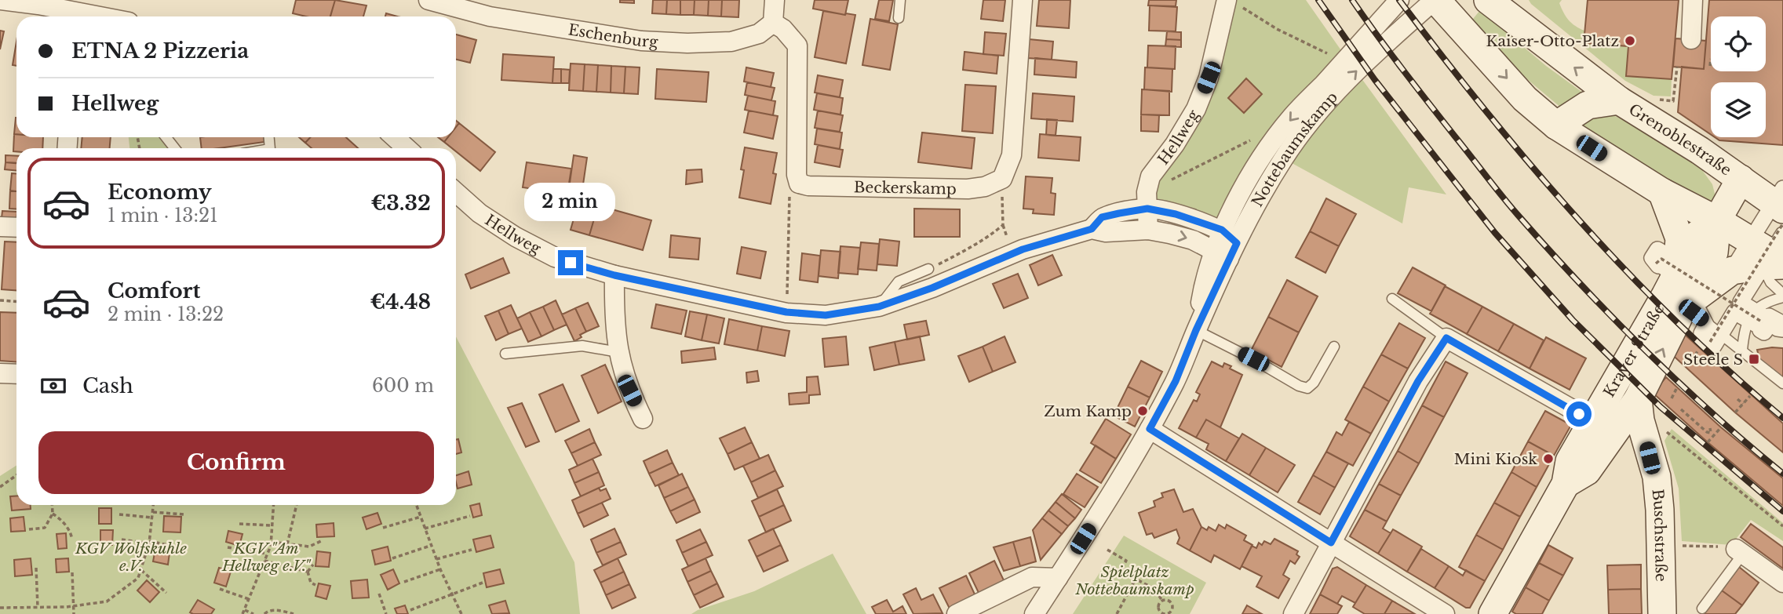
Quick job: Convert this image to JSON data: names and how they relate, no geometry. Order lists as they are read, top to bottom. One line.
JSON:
{"streets":{"main road":["Grenoblestraße","Krayer Straße","Buschstraße"],"street":["Eschenburg","Hellweg","Nottebaumskamp","Beckerskamp"]},"crossings":[["Hellweg","Nottebaumskamp"],["Grenoblestraße","Krayer Straße"],["Krayer Straße","Buschstraße"]],"parks":["KGV Wolfskuhle e.V.","KGV \"Am Hellweg e.V.\"","Spielplatz Nottebaumskamp"],"places":{"other":["Kaiser-Otto-Platz","Zum Kamp","Mini Kiosk"],"transit":["Steele S"]},"page":{"banner":["ETNA 2 Pizzeria","Hellweg"],"list":[{"name":"Economy","note":"1 min · 13:21","value":"€3.32"},{"name":"Comfort","note":"2 min · 13:22","value":"€4.48"}],"bubble":"2 min","pay":["Cash","600 m"],"buttons":"Confirm"}}
